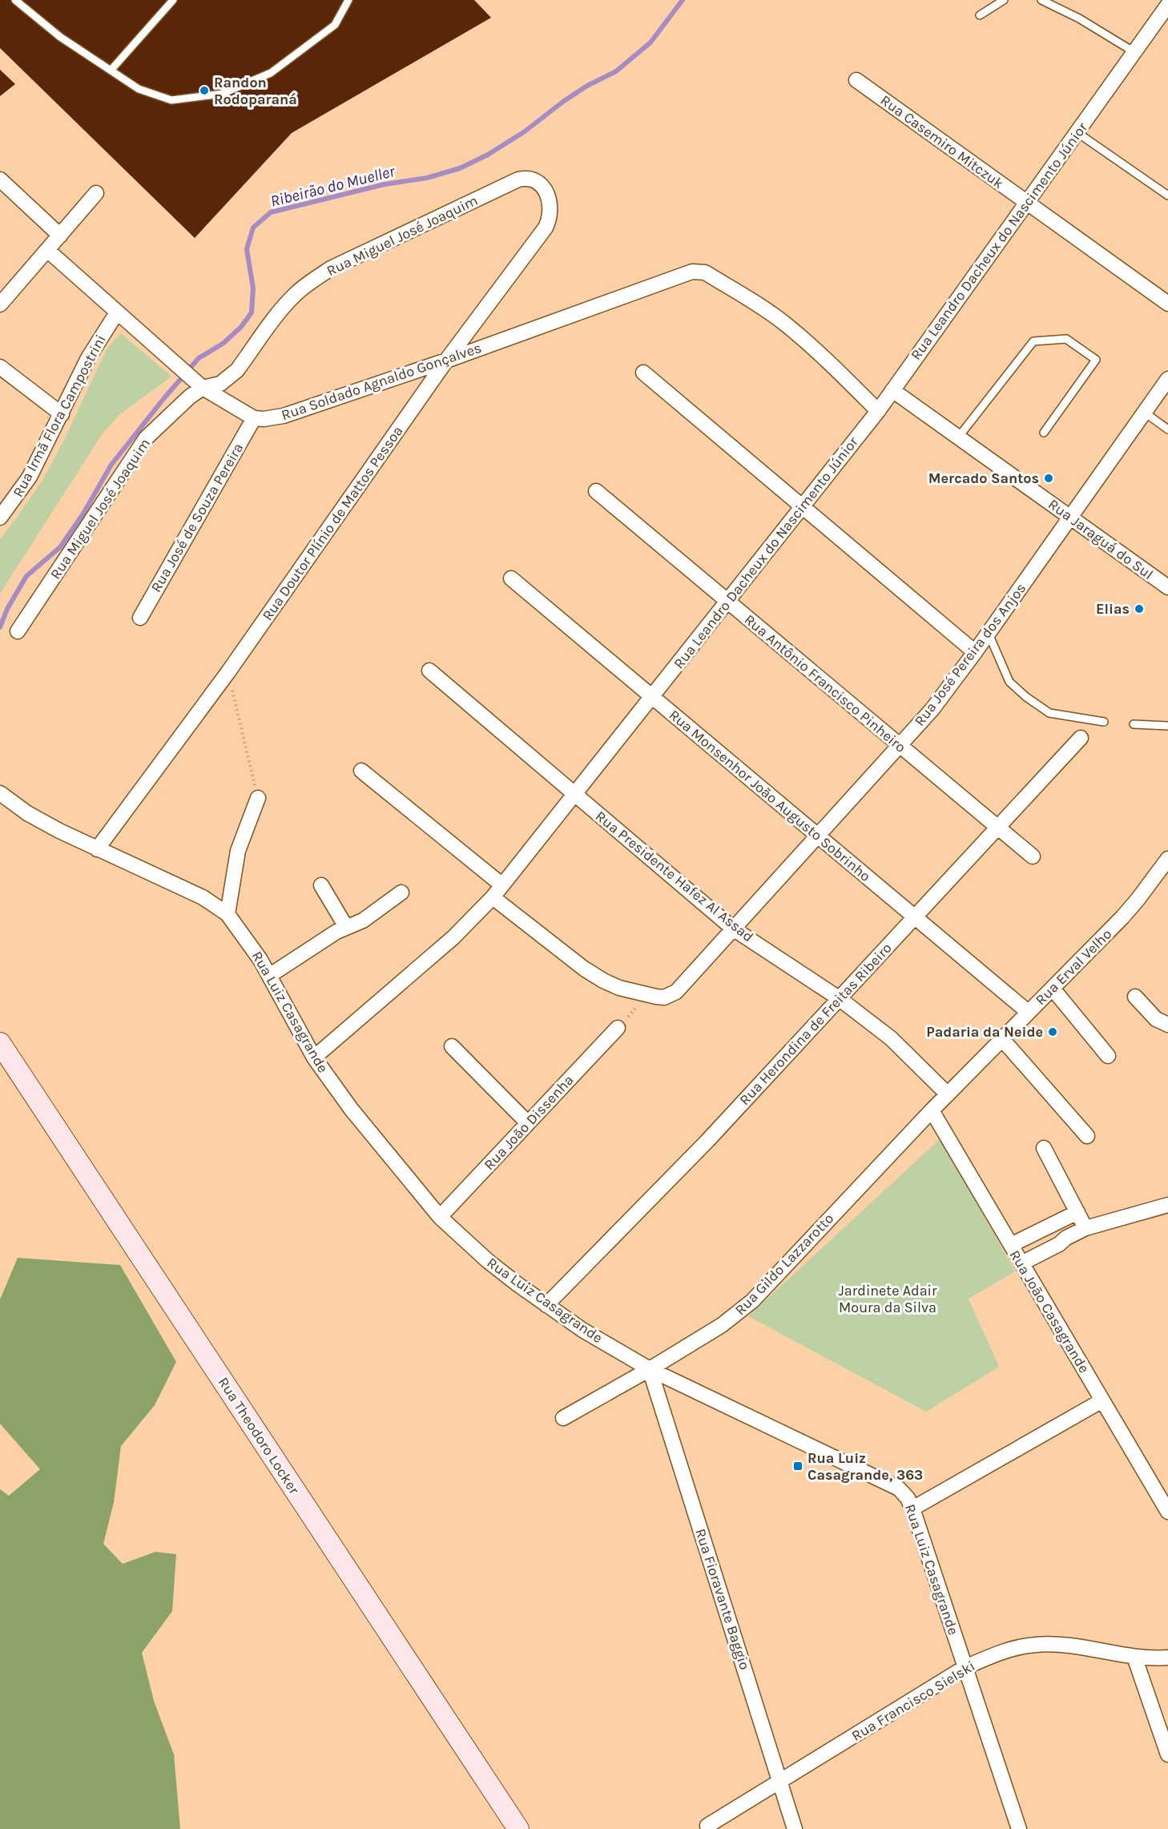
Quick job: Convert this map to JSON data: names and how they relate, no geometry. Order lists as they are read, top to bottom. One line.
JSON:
{"streets":{"main road":["Rua Theodoro Locker"],"street":["Rua Casemiro Mitczuk","Rua Miguel José Joaquim","Rua Leandro Dacheux do Nascimento Júnior","Rua Soldado Agnaldo Gonçalves","Rua Irmã Flora Campostrini","Rua José de Souza Pereira","Rua Doutor Plínio de Mattos Pessoa","Rua Jaraguá do Sul","Rua José Pereira dos Anjos","Rua Antônio Francisco Pinheiro","Rua Monsenhor João Augusto Sobrinho","Rua Presidente Hafez Al Assad","Rua Erval Velho","Rua Luiz Casagrande","Rua Herondina de Freitas Ribeiro","Rua João Dissenha","Rua Gildo Lazzarotto","Rua João Casagrande","Rua Fioravante Baggio","Rua Francisco Sielski"]},"crossings":[["Rua Casemiro Mitczuk","Rua Leandro Dacheux do Nascimento Júnior"],["Rua Miguel José Joaquim","Rua Doutor Plínio de Mattos Pessoa"],["Rua Leandro Dacheux do Nascimento Júnior","Rua Soldado Agnaldo Gonçalves"],["Rua Leandro Dacheux do Nascimento Júnior","Rua Jaraguá do Sul"],["Rua Leandro Dacheux do Nascimento Júnior","Rua Antônio Francisco Pinheiro"],["Rua Leandro Dacheux do Nascimento Júnior","Rua Monsenhor João Augusto Sobrinho"],["Rua Leandro Dacheux do Nascimento Júnior","Rua Presidente Hafez Al Assad"],["Rua Leandro Dacheux do Nascimento Júnior","Rua Luiz Casagrande"],["Rua Soldado Agnaldo Gonçalves","Rua José de Souza Pereira"],["Rua Soldado Agnaldo Gonçalves","Rua Doutor Plínio de Mattos Pessoa"],["Rua Doutor Plínio de Mattos Pessoa","Rua Luiz Casagrande"],["Rua Jaraguá do Sul","Rua José Pereira dos Anjos"],["Rua José Pereira dos Anjos","Rua Antônio Francisco Pinheiro"],["Rua José Pereira dos Anjos","Rua Monsenhor João Augusto Sobrinho"],["Rua José Pereira dos Anjos","Rua Presidente Hafez Al Assad"],["Rua Antônio Francisco Pinheiro","Rua Herondina de Freitas Ribeiro"],["Rua Monsenhor João Augusto Sobrinho","Rua Erval Velho"],["Rua Monsenhor João Augusto Sobrinho","Rua Herondina de Freitas Ribeiro"],["Rua Presidente Hafez Al Assad","Rua Erval Velho"],["Rua Presidente Hafez Al Assad","Rua Herondina de Freitas Ribeiro"],["Rua Erval Velho","Rua Gildo Lazzarotto"],["Rua Erval Velho","Rua João Casagrande"],["Rua Luiz Casagrande","Rua Herondina de Freitas Ribeiro"],["Rua Luiz Casagrande","Rua João Dissenha"],["Rua Luiz Casagrande","Rua Gildo Lazzarotto"],["Rua Luiz Casagrande","Rua Fioravante Baggio"],["Rua Luiz Casagrande","Rua Francisco Sielski"],["Rua Gildo Lazzarotto","Rua João Casagrande"],["Rua Gildo Lazzarotto","Rua Fioravante Baggio"],["Rua Fioravante Baggio","Rua Francisco Sielski"]],"water":["Ribeirão do Mueller"],"parks":["Jardinete Adair Moura da Silva"],"places":{"other":["Randon Rodoparaná","Mercado Santos","Elias","Padaria da Neide"],"transit":["Rua Luiz Casagrande, 363"]}}
